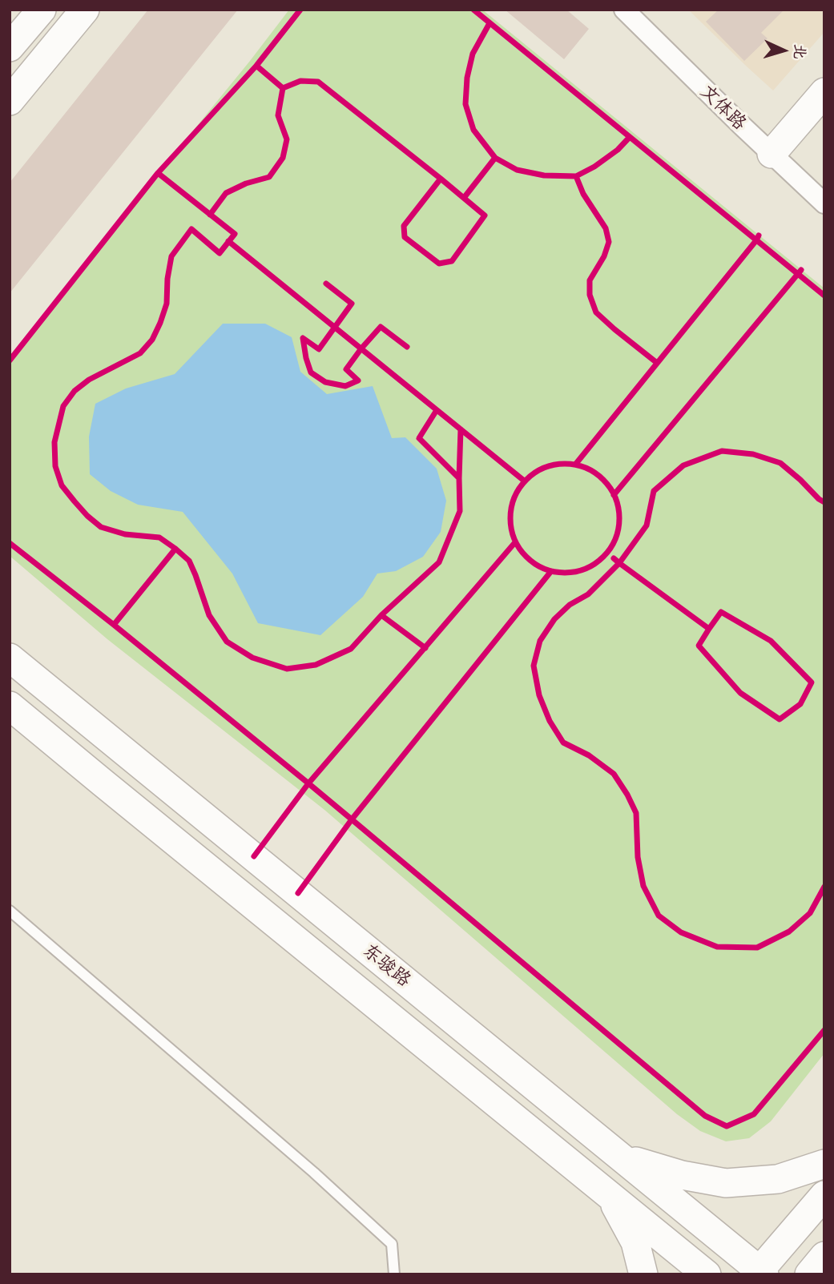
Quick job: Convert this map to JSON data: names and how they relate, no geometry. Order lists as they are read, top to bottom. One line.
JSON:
{"streets":{"street":["文体路","东骏路"]},"north":"right"}
